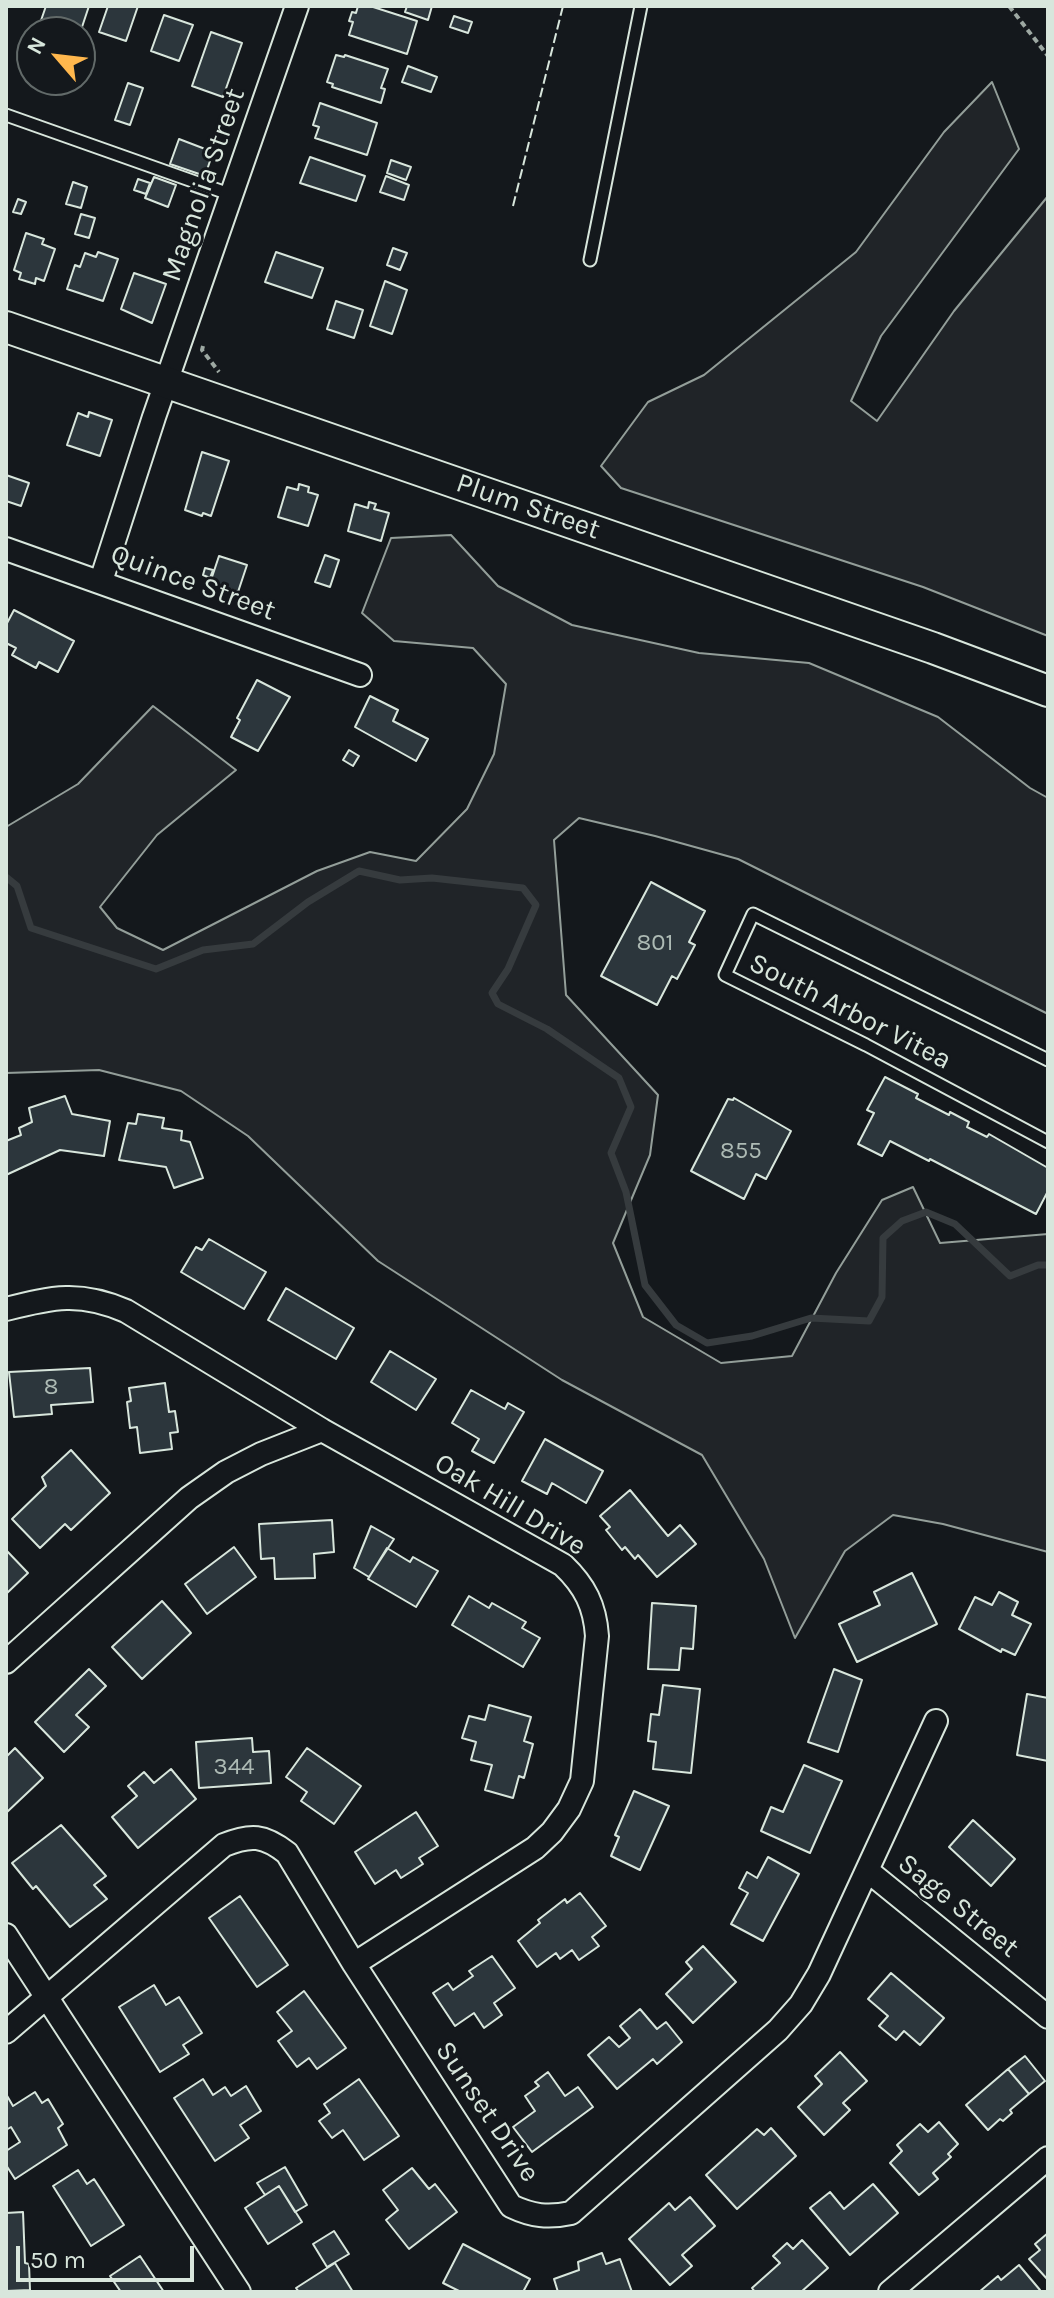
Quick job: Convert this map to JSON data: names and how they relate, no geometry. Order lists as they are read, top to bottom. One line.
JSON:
{"streets":{"main road":["Plum Street"],"street":["Magnolia Street","Quince Street","Oak Hill Drive","Sage Street","Sunset Drive"],"lane":["South Arbor Vitea"]},"crossings":[["Magnolia Street","Plum Street"],["Magnolia Street","Quince Street"],["Oak Hill Drive","Sunset Drive"],["Sage Street","Sunset Drive"]],"house_numbers":["801","855","8","344"],"scale_bar":"50 m","north":"top left"}
